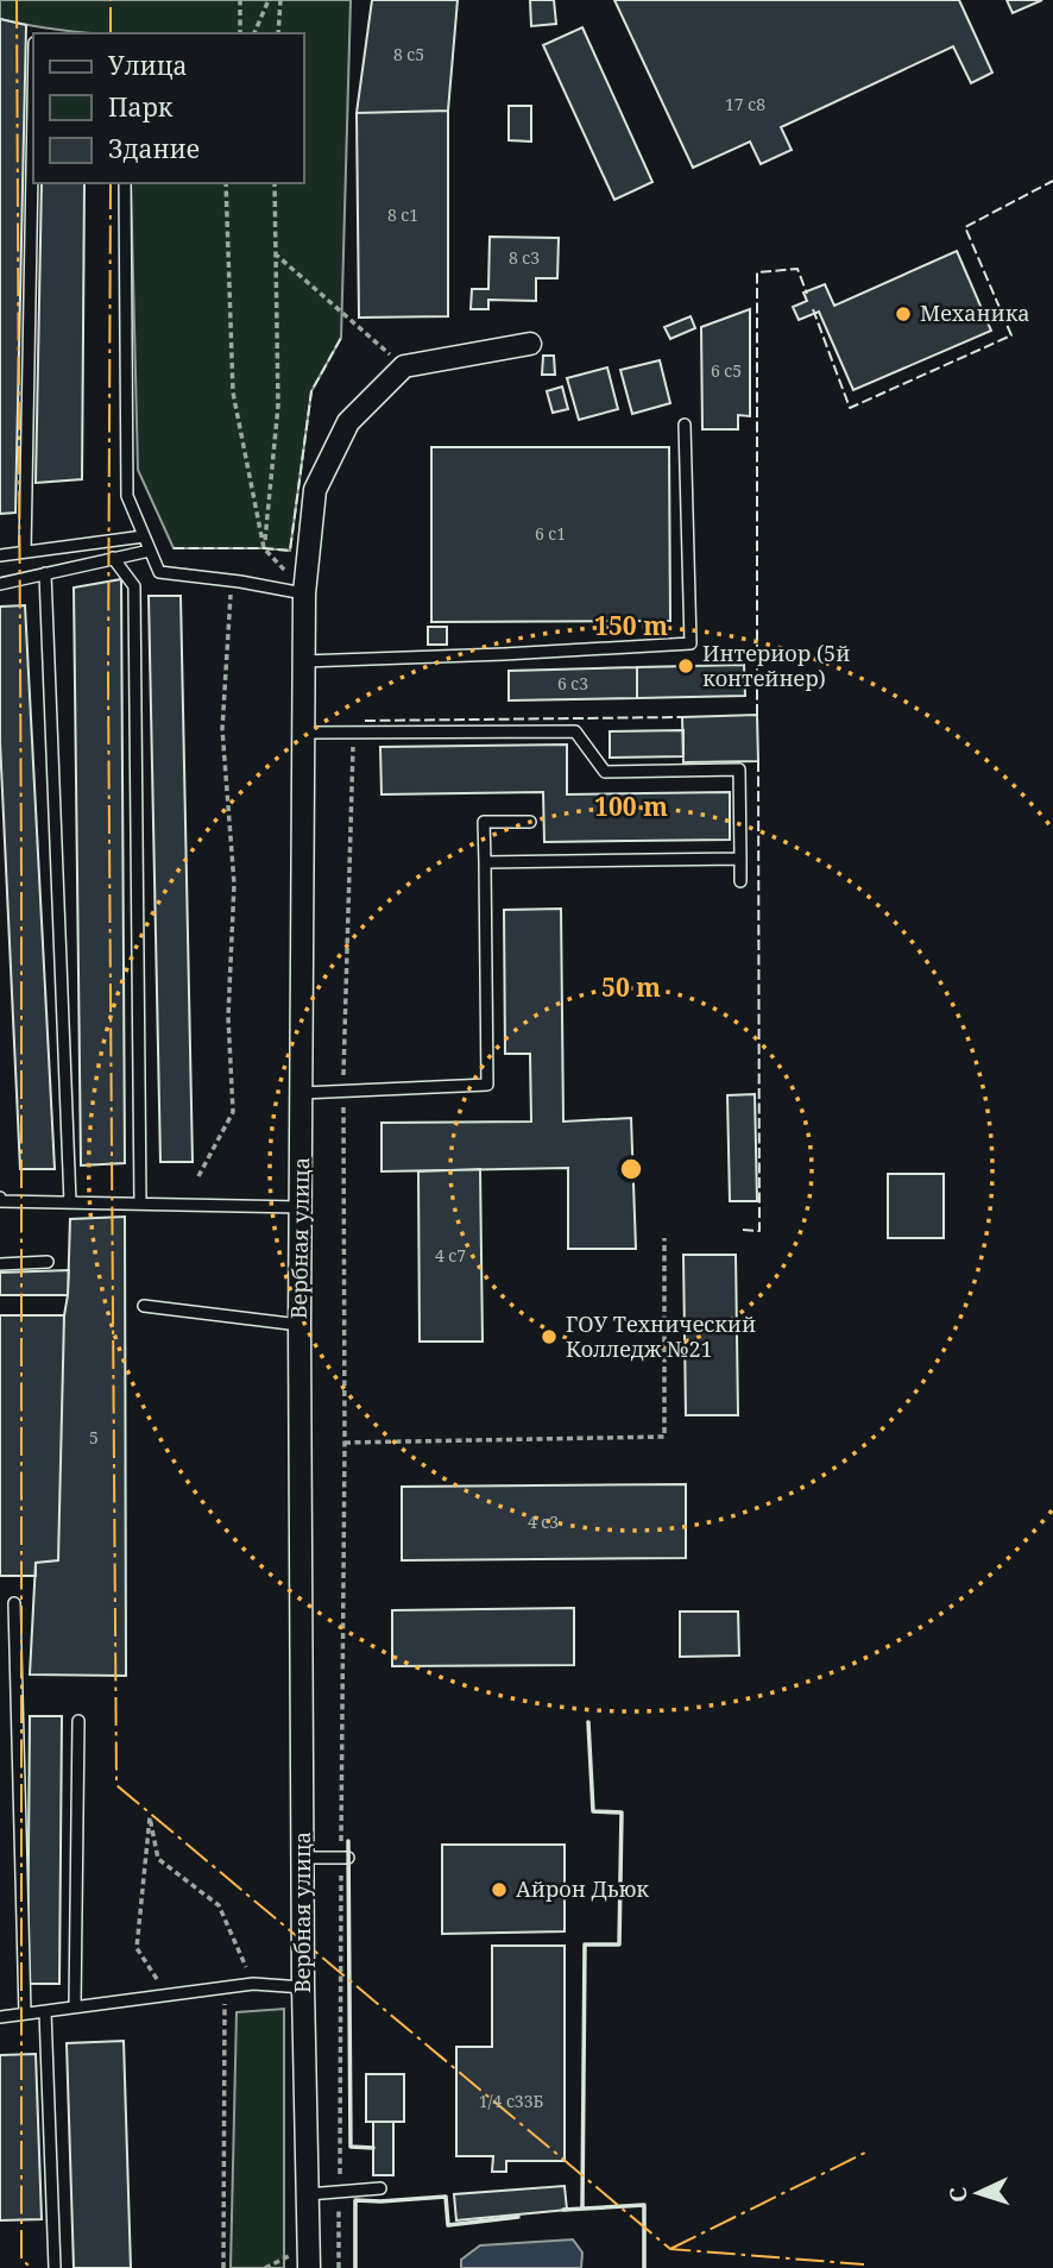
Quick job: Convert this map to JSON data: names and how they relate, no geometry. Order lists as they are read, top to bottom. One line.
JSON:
{"streets":{"street":["Вербная улица"]},"places":["Механика","Интериор (5й контейнер)","ГОУ Технический Колледж №21","Айрон Дьюк"],"house_numbers":["8 с5","17 с8","8 с1","8 с3","6 с5","6 с1","6 с3","4 с7","5","4 с3","1/4 с33Б"],"legend":["Улица","Парк","Здание"],"north":"left","rings":["150 m","100 m","50 m"]}
